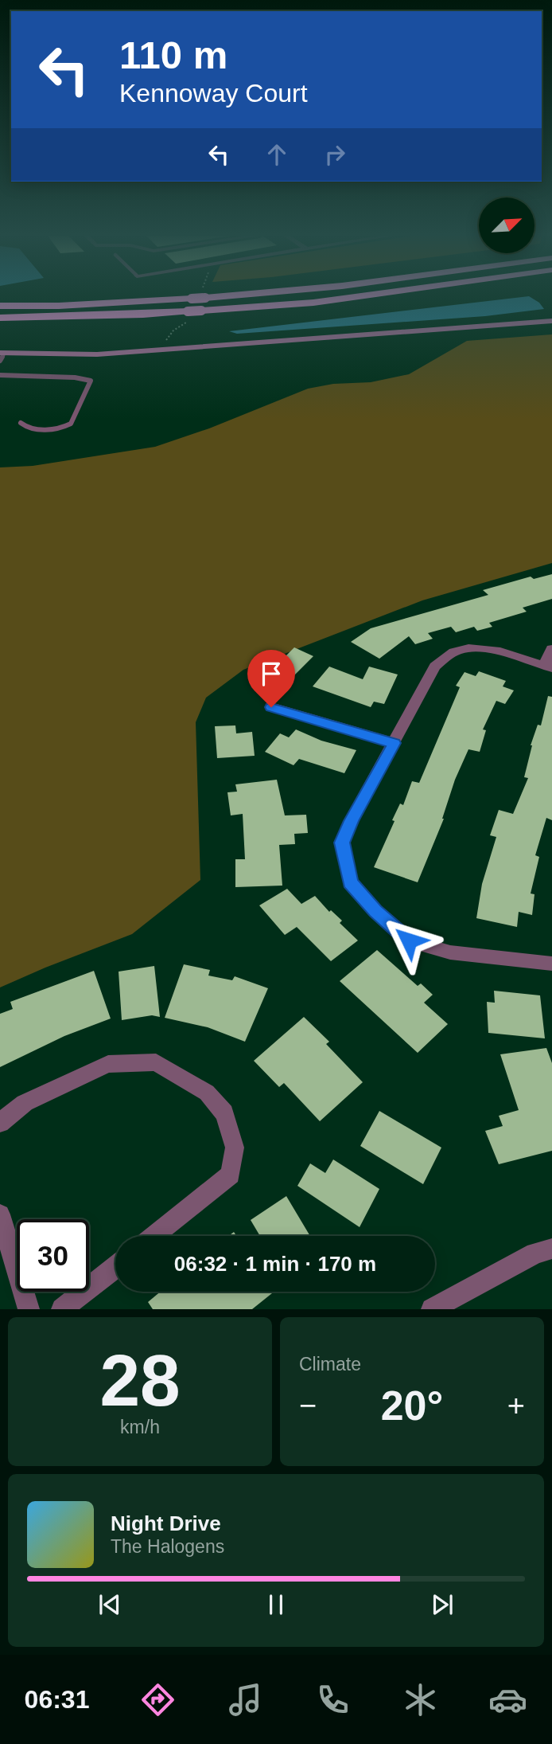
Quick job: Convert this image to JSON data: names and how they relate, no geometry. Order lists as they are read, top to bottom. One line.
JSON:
{"north":"top right","page":{"turn":["110 m","Kennoway Court"],"limit":"30","trip":"06:32 · 1 min · 170 m","tile":[["28","km/h"],"Climate"],"heat":["−","20°","+"],"song":["Night Drive","The Halogens"],"tabs":"06:31"}}
